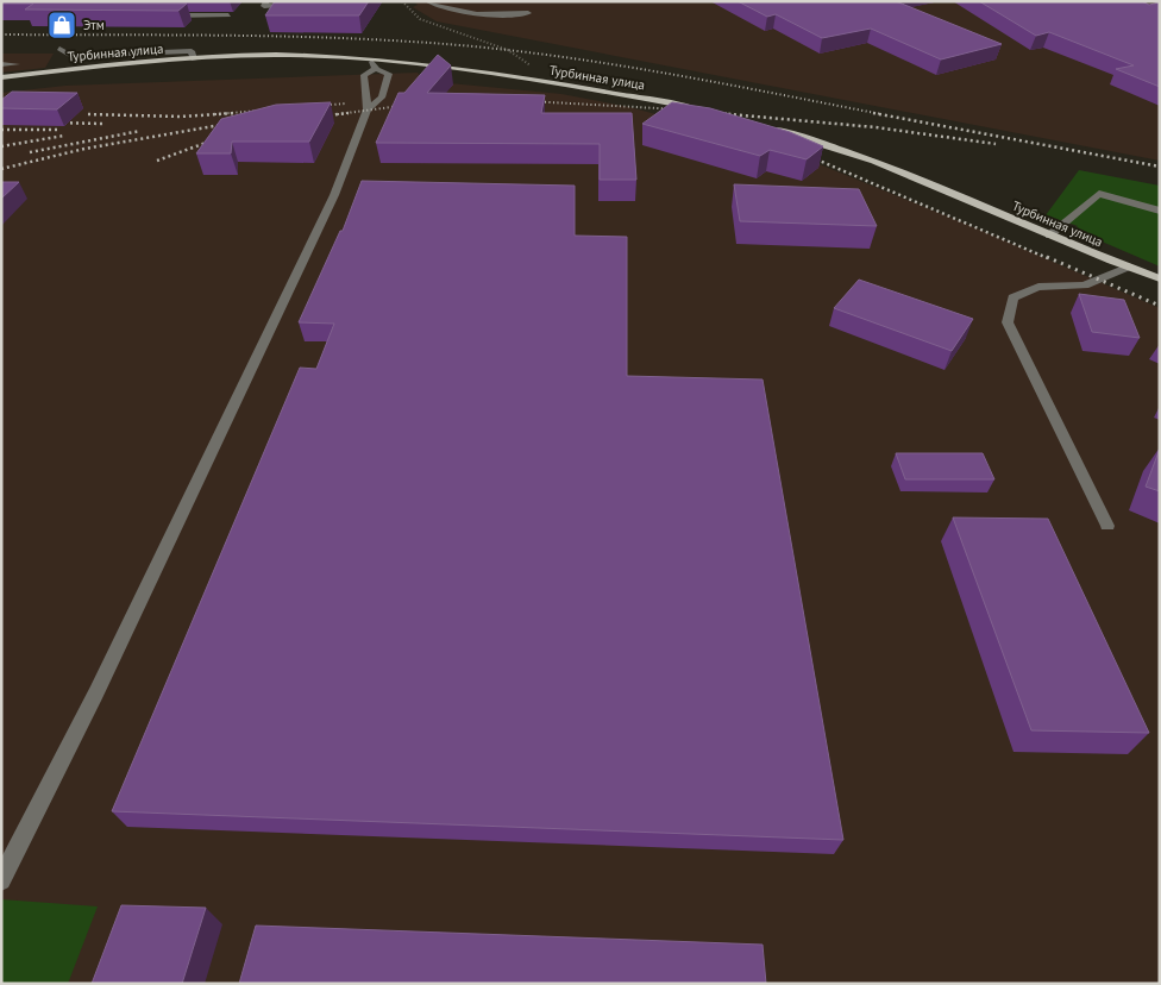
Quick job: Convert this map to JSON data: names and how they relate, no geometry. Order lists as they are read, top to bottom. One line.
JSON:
{"streets":{"main road":["Турбинная улица"]},"places":{"shop":["Этм"]}}
